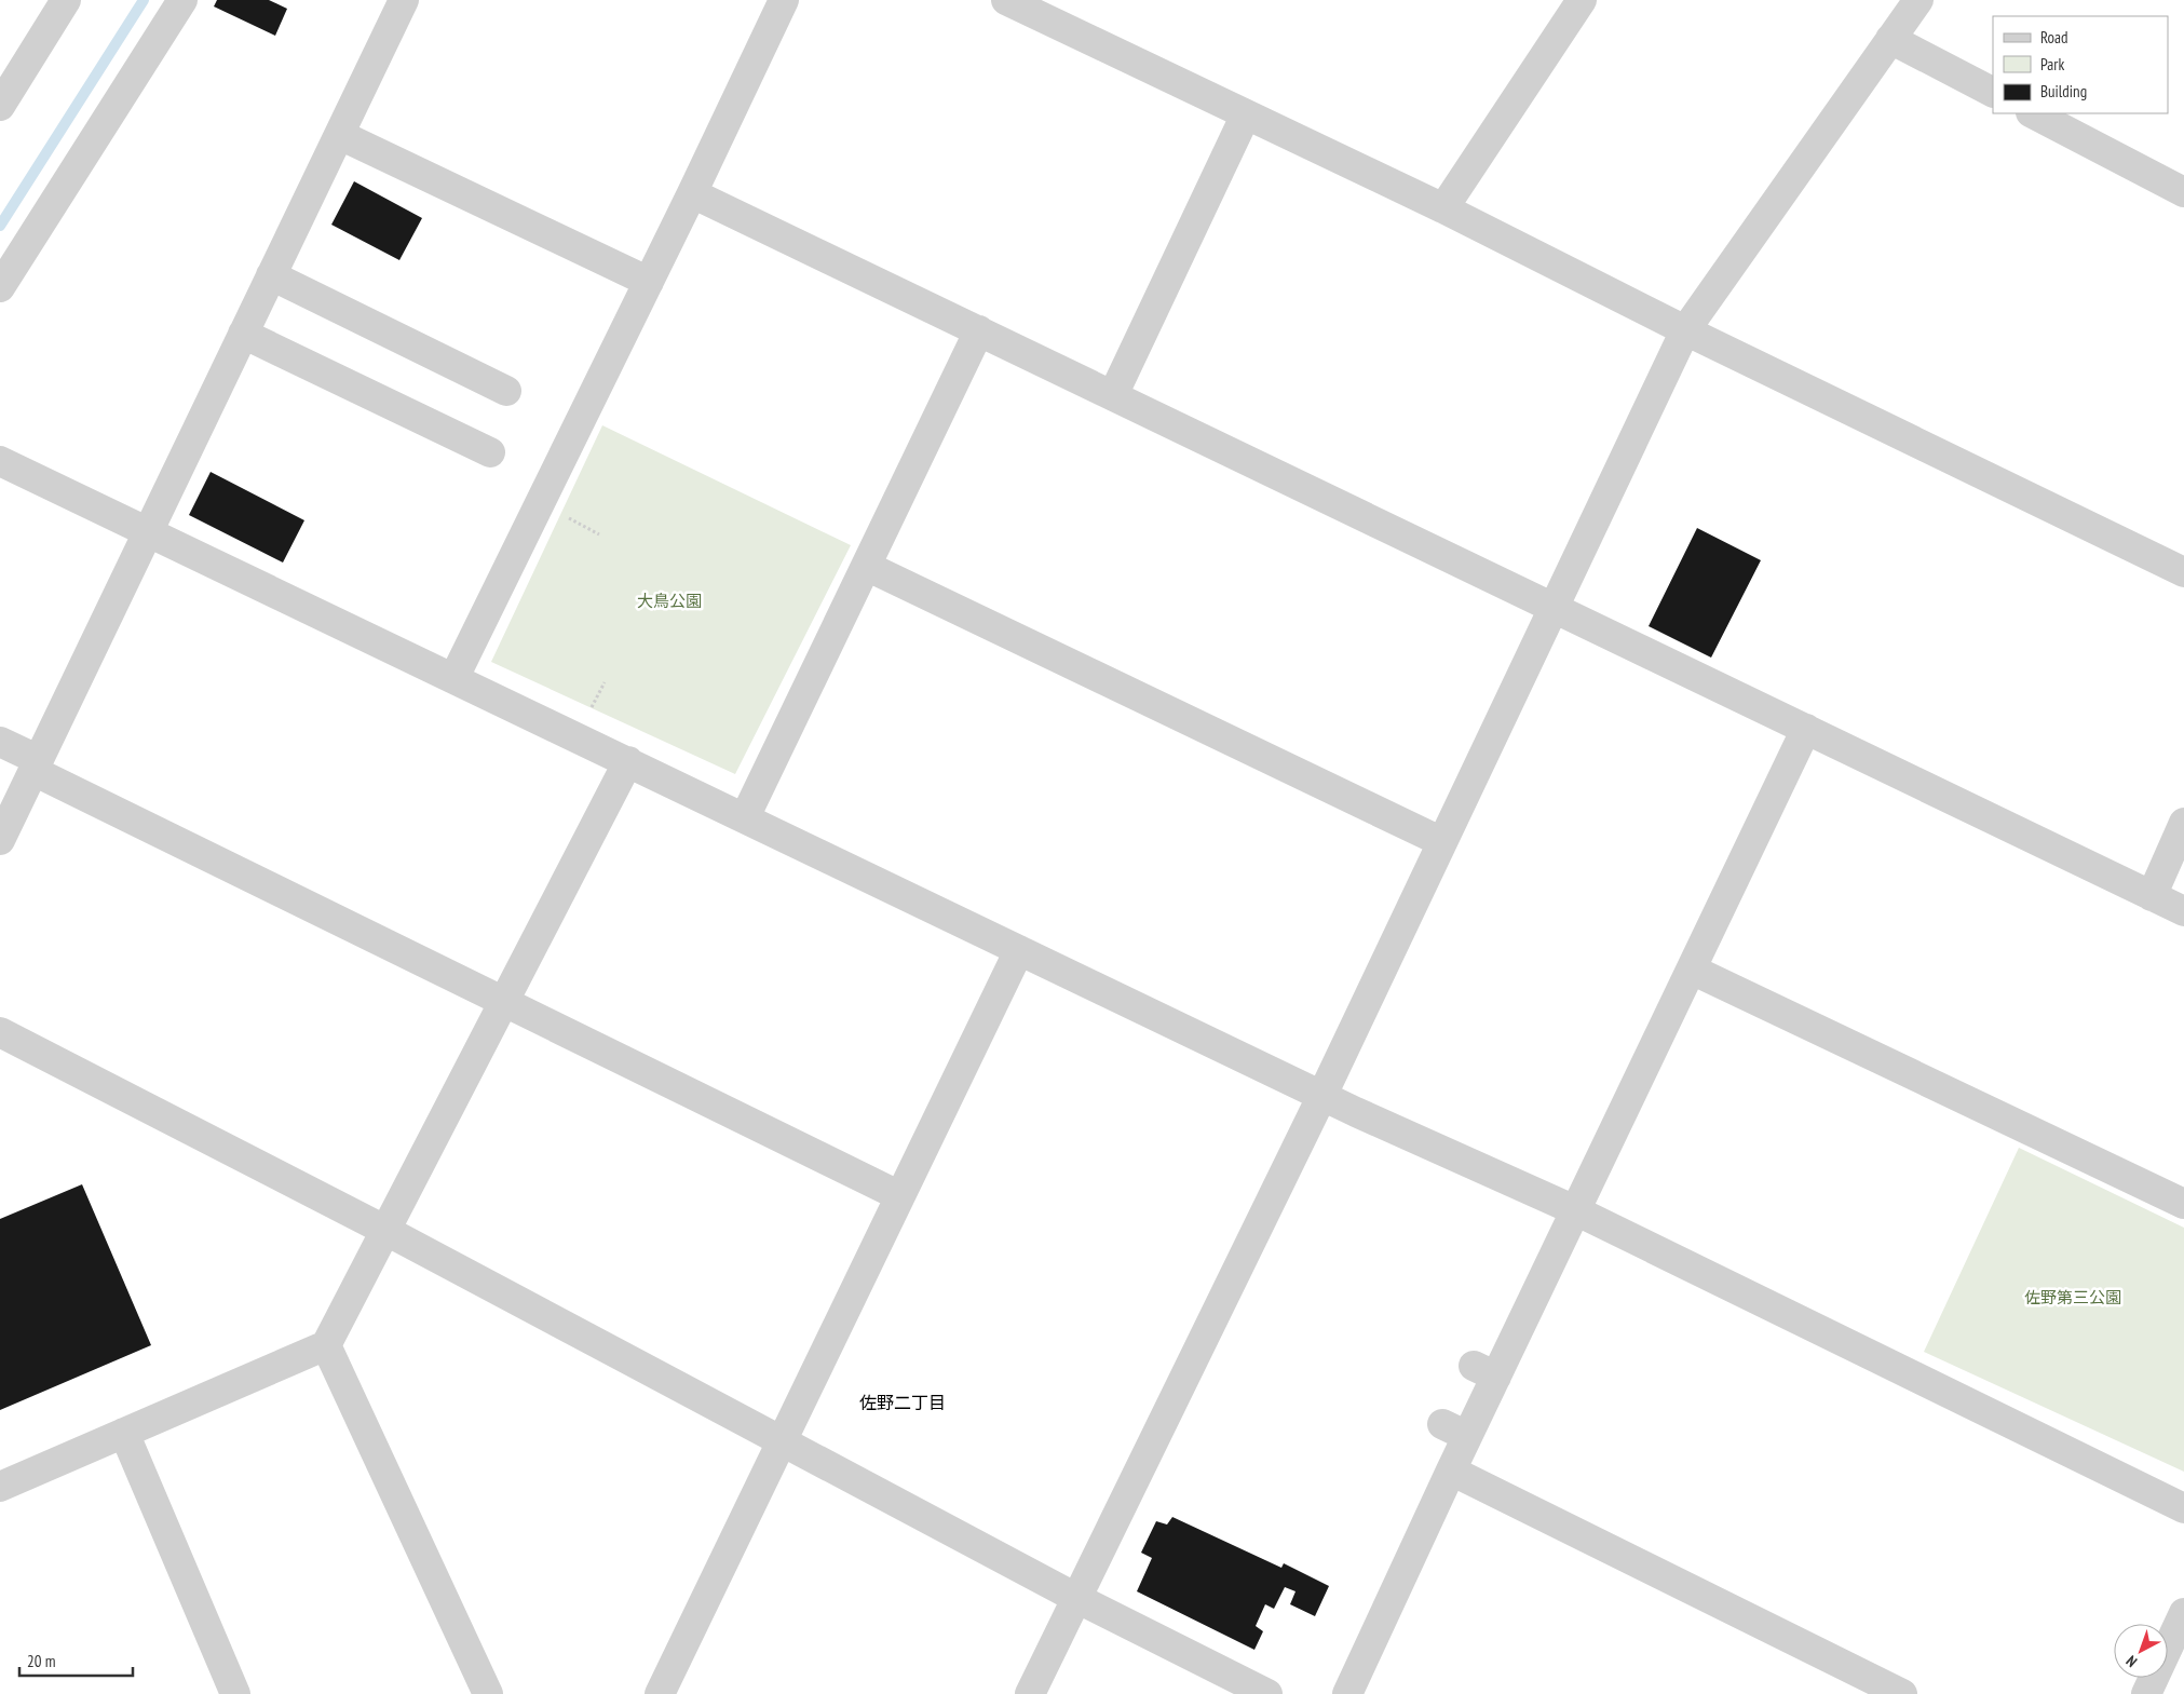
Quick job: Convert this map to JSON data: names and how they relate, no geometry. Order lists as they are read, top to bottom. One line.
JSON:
{"districts":["佐野二丁目"],"parks":["大鳥公園","佐野第三公園"],"legend":["Road","Park","Building"],"scale_bar":"20 m","north":"bottom left"}
